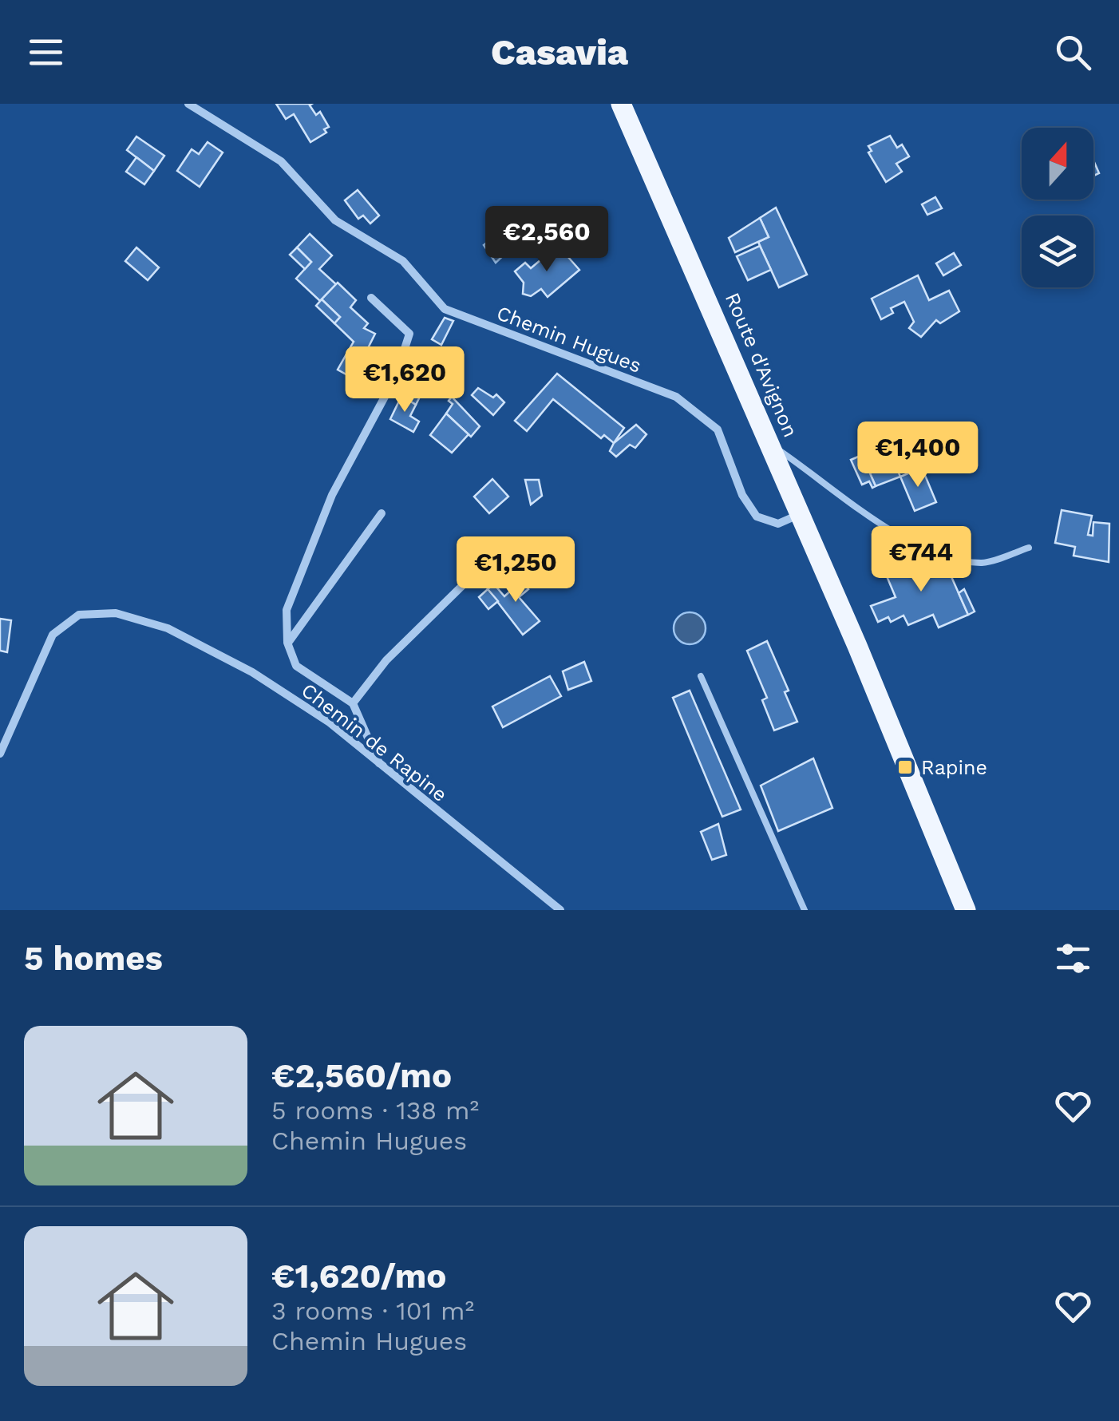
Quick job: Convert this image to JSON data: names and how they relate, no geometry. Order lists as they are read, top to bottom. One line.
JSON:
{"streets":{"main road":["Route d'Avignon"],"street":["Chemin Hugues","Chemin de Rapine"]},"crossings":[["Chemin Hugues","Route d'Avignon"]],"places":{"transit":["Rapine"]},"north":"top","page":{"header":"Casavia","price":["€2,560","€1,620","€1,400","€744","€1,250"],"heading":"5 homes","list":[{"name":"€2,560/mo","note":"5 rooms · 138 m² · Chemin Hugues"},{"name":"€1,620/mo","note":"3 rooms · 101 m² · Chemin Hugues"}]}}
